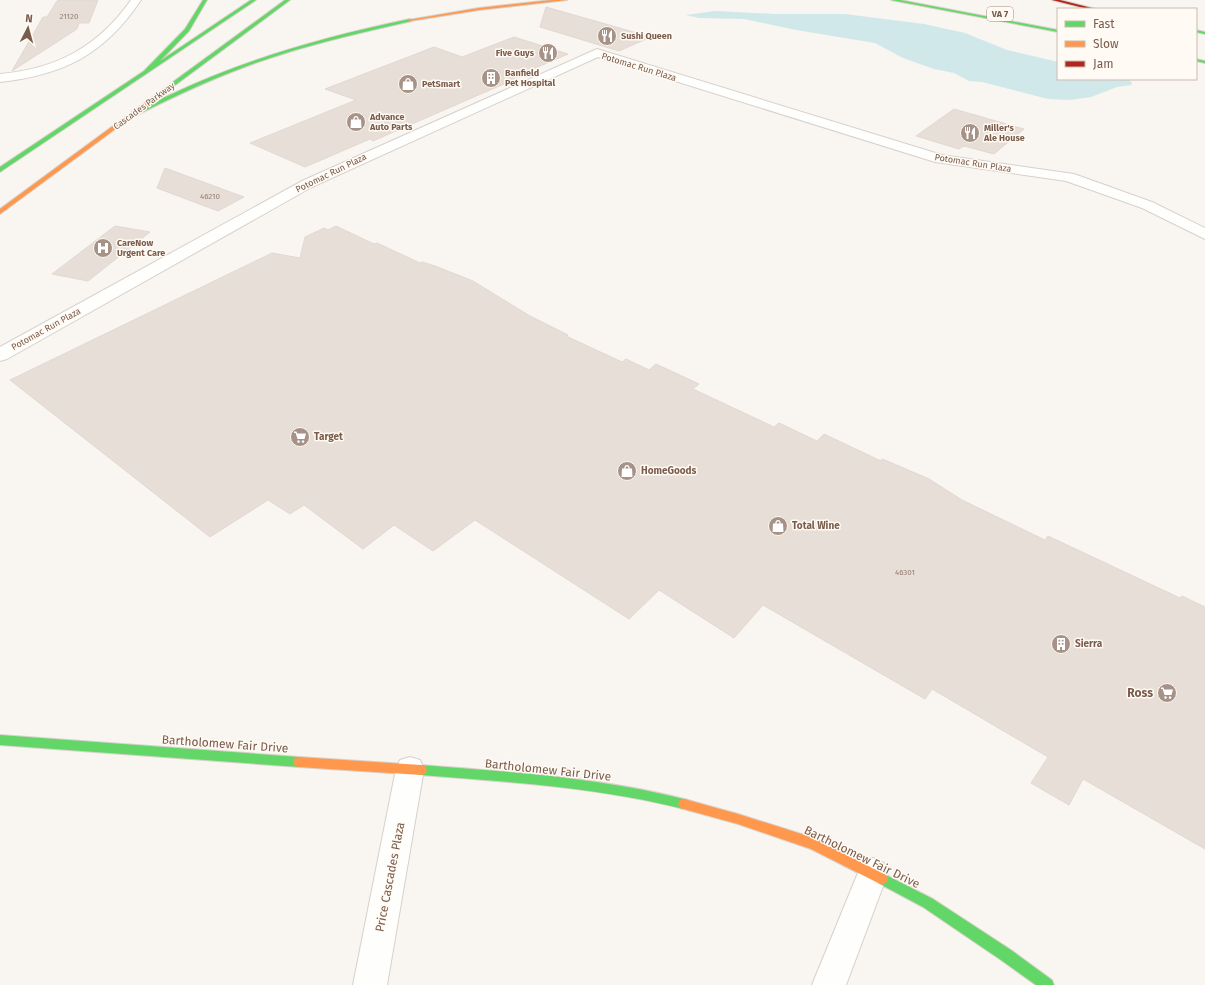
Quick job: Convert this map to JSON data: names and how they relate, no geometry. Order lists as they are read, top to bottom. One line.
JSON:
{"streets":{"main road":["VA 7","Cascades Parkway","Bartholomew Fair Drive"],"street":["Potomac Run Plaza","Price Cascades Plaza"]},"crossings":[["Bartholomew Fair Drive","Price Cascades Plaza"]],"places":{"restaurant":["Sushi Queen","Five Guys","Miller's Ale House"],"building":["Banfield Pet Hospital","Sierra"],"shop":["PetSmart","Advance Auto Parts","HomeGoods","Total Wine"],"hospital":["CareNow Urgent Care"],"supermarket":["Target","Ross"]},"house_numbers":["21120","46210","46301"],"legend":["Fast","Slow","Jam"],"north":"top"}
